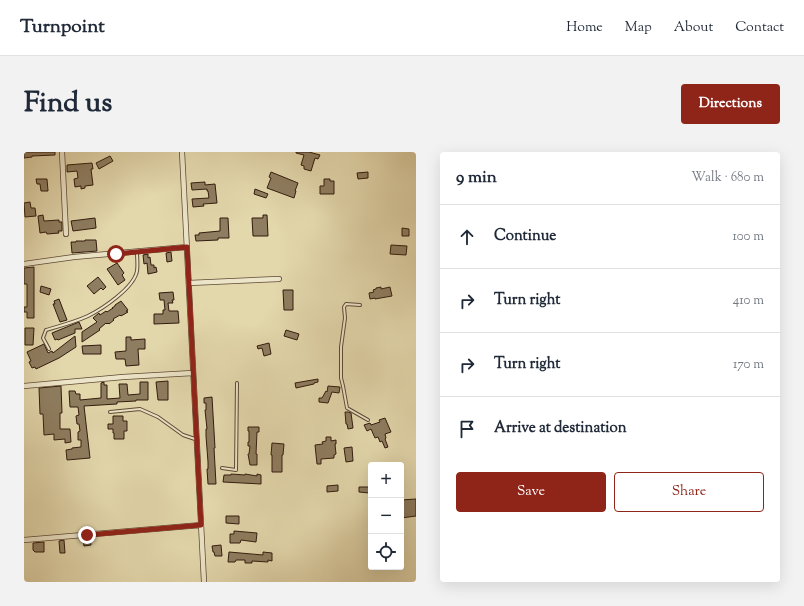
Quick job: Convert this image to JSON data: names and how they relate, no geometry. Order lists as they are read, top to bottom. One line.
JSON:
{"page":{"header":"Turnpoint","nav":["Home","Map","About","Contact"],"title":"Find us","buttons":["Directions",["Save","Share"]],"heading":["9 min","Walk · 680 m"],"list":[["Continue","100 m"],["Turn right","410 m"],["Turn right","170 m"],"Arrive at destination"],"map_buttons":["+","−"]}}
